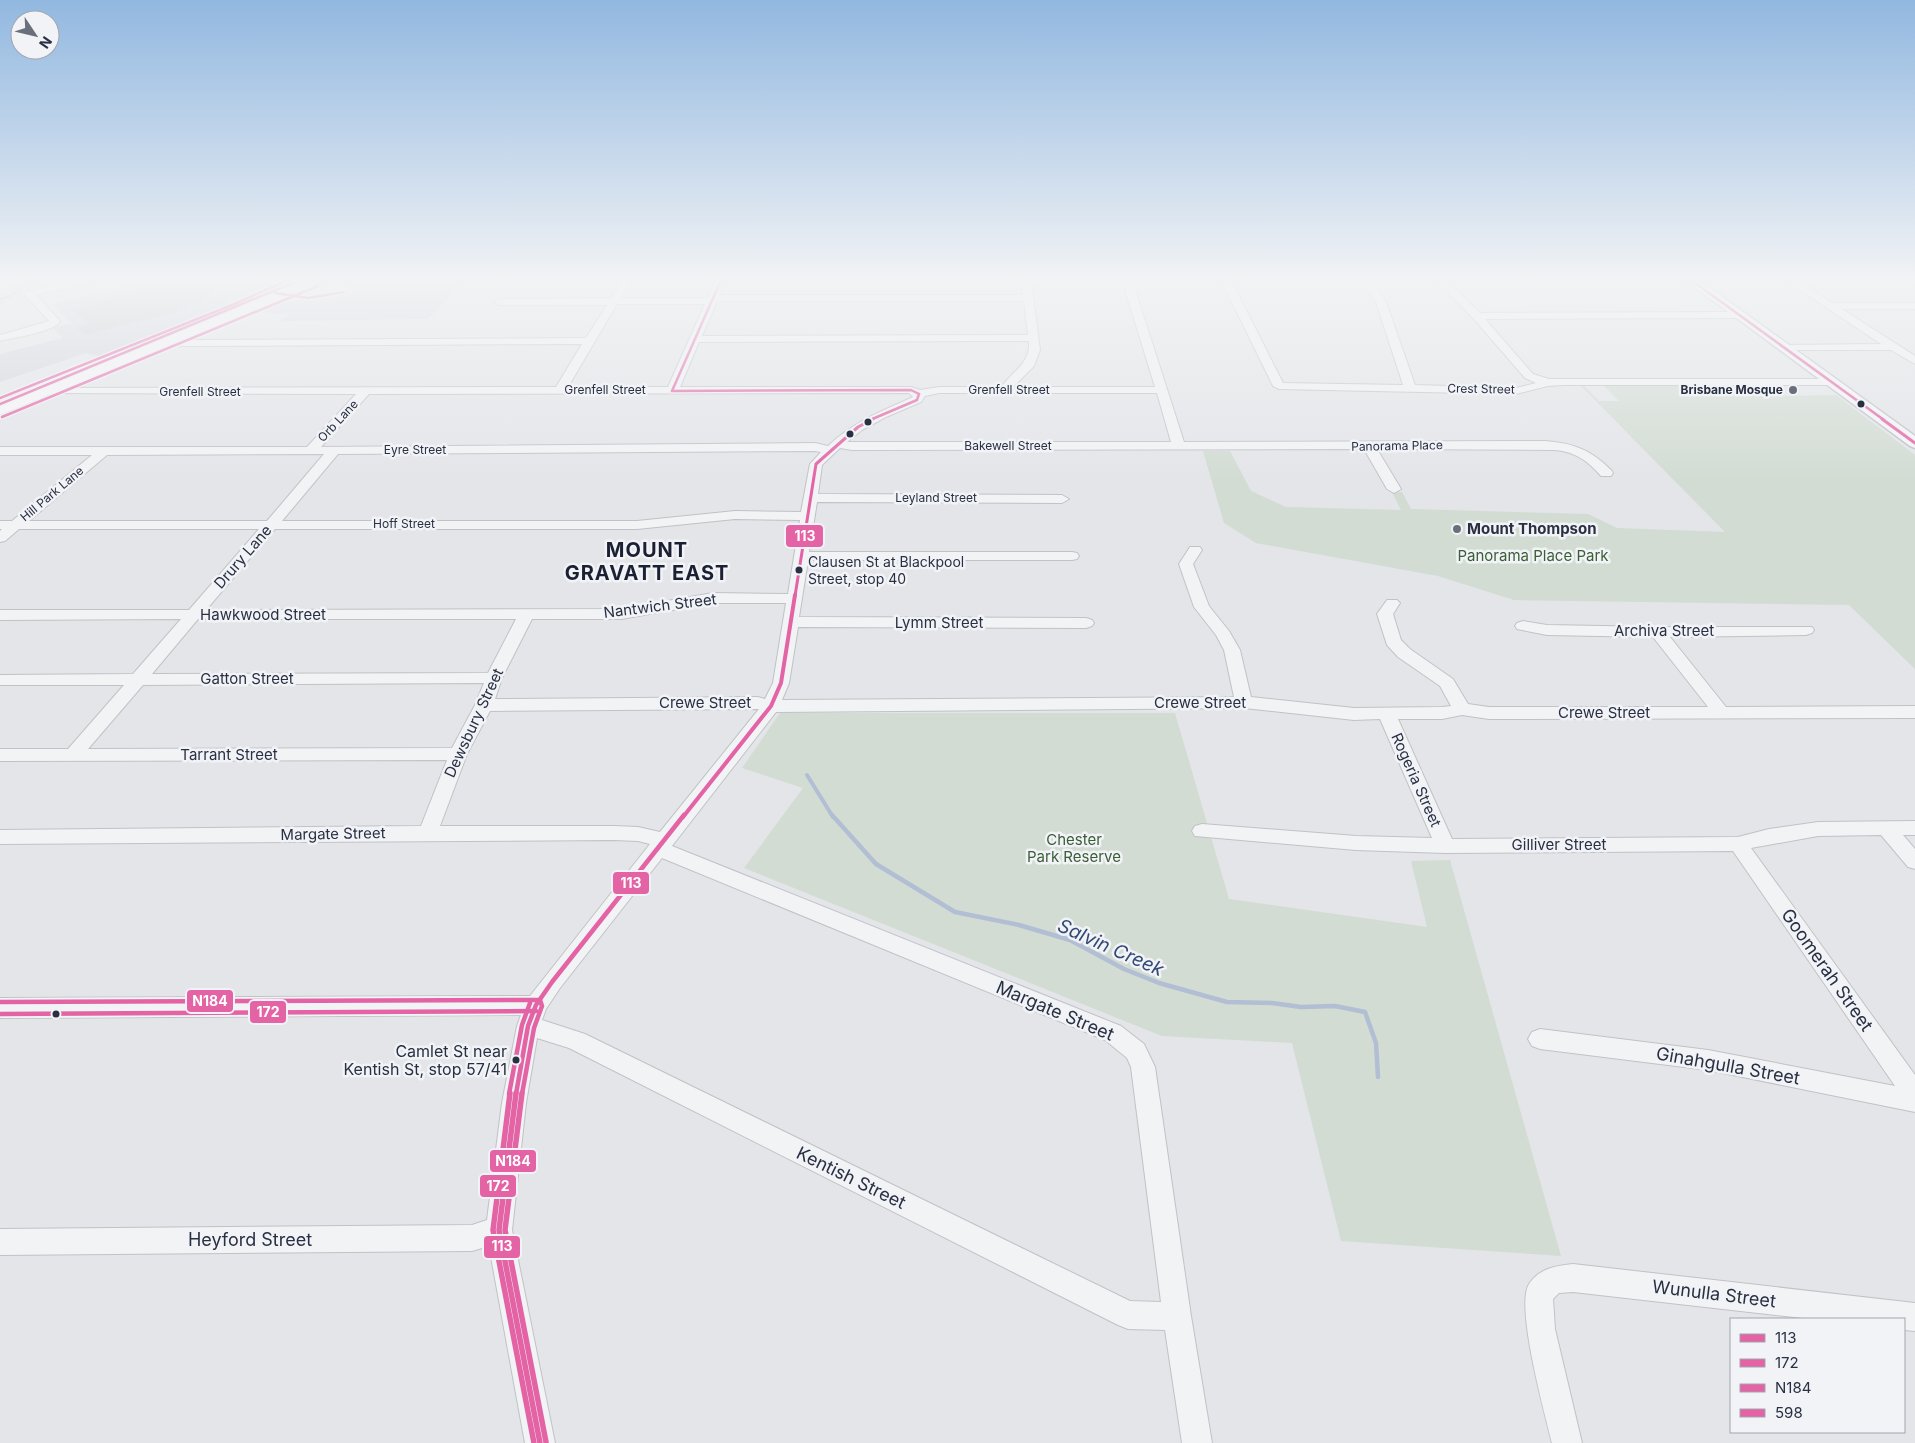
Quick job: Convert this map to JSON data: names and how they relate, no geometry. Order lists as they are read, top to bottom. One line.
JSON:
{"streets":{"street":["Crest Street","Grenfell Street","Orb Lane","Bakewell Street","Panorama Place","Eyre Street","Hill Park Lane","Leyland Street","Hoff Street","Drury Lane","Nantwich Street","Hawkwood Street","Lymm Street","Archiva Street","Gatton Street","Crewe Street","Dewsbury Street","Tarrant Street","Rogeria Street","Margate Street","Gilliver Street","Goomerah Street","Ginahgulla Street","Kentish Street","Heyford Street","Wunulla Street"]},"crossings":[["Grenfell Street","Orb Lane"],["Orb Lane","Eyre Street"],["Bakewell Street","Panorama Place"],["Bakewell Street","Eyre Street"],["Eyre Street","Hill Park Lane"],["Eyre Street","Drury Lane"],["Hill Park Lane","Hoff Street"],["Hoff Street","Drury Lane"],["Drury Lane","Hawkwood Street"],["Drury Lane","Gatton Street"],["Drury Lane","Tarrant Street"],["Nantwich Street","Hawkwood Street"],["Nantwich Street","Dewsbury Street"],["Hawkwood Street","Dewsbury Street"],["Gatton Street","Dewsbury Street"],["Crewe Street","Dewsbury Street"],["Crewe Street","Rogeria Street"],["Dewsbury Street","Tarrant Street"],["Dewsbury Street","Margate Street"],["Rogeria Street","Gilliver Street"],["Margate Street","Kentish Street"],["Gilliver Street","Goomerah Street"]],"districts":["MOUNT GRAVATT EAST"],"water":["Salvin Creek"],"parks":["Panorama Place Park","Chester Park Reserve"],"places":["Brisbane Mosque","Mount Thompson","Clausen St at Blackpool Street, stop 40","Camlet St near Kentish St, stop 57/41"],"lines":["transit line 113","transit line 172","transit line N184","transit line 598"],"legend":["113","172","N184","598"],"north":"bottom right"}
